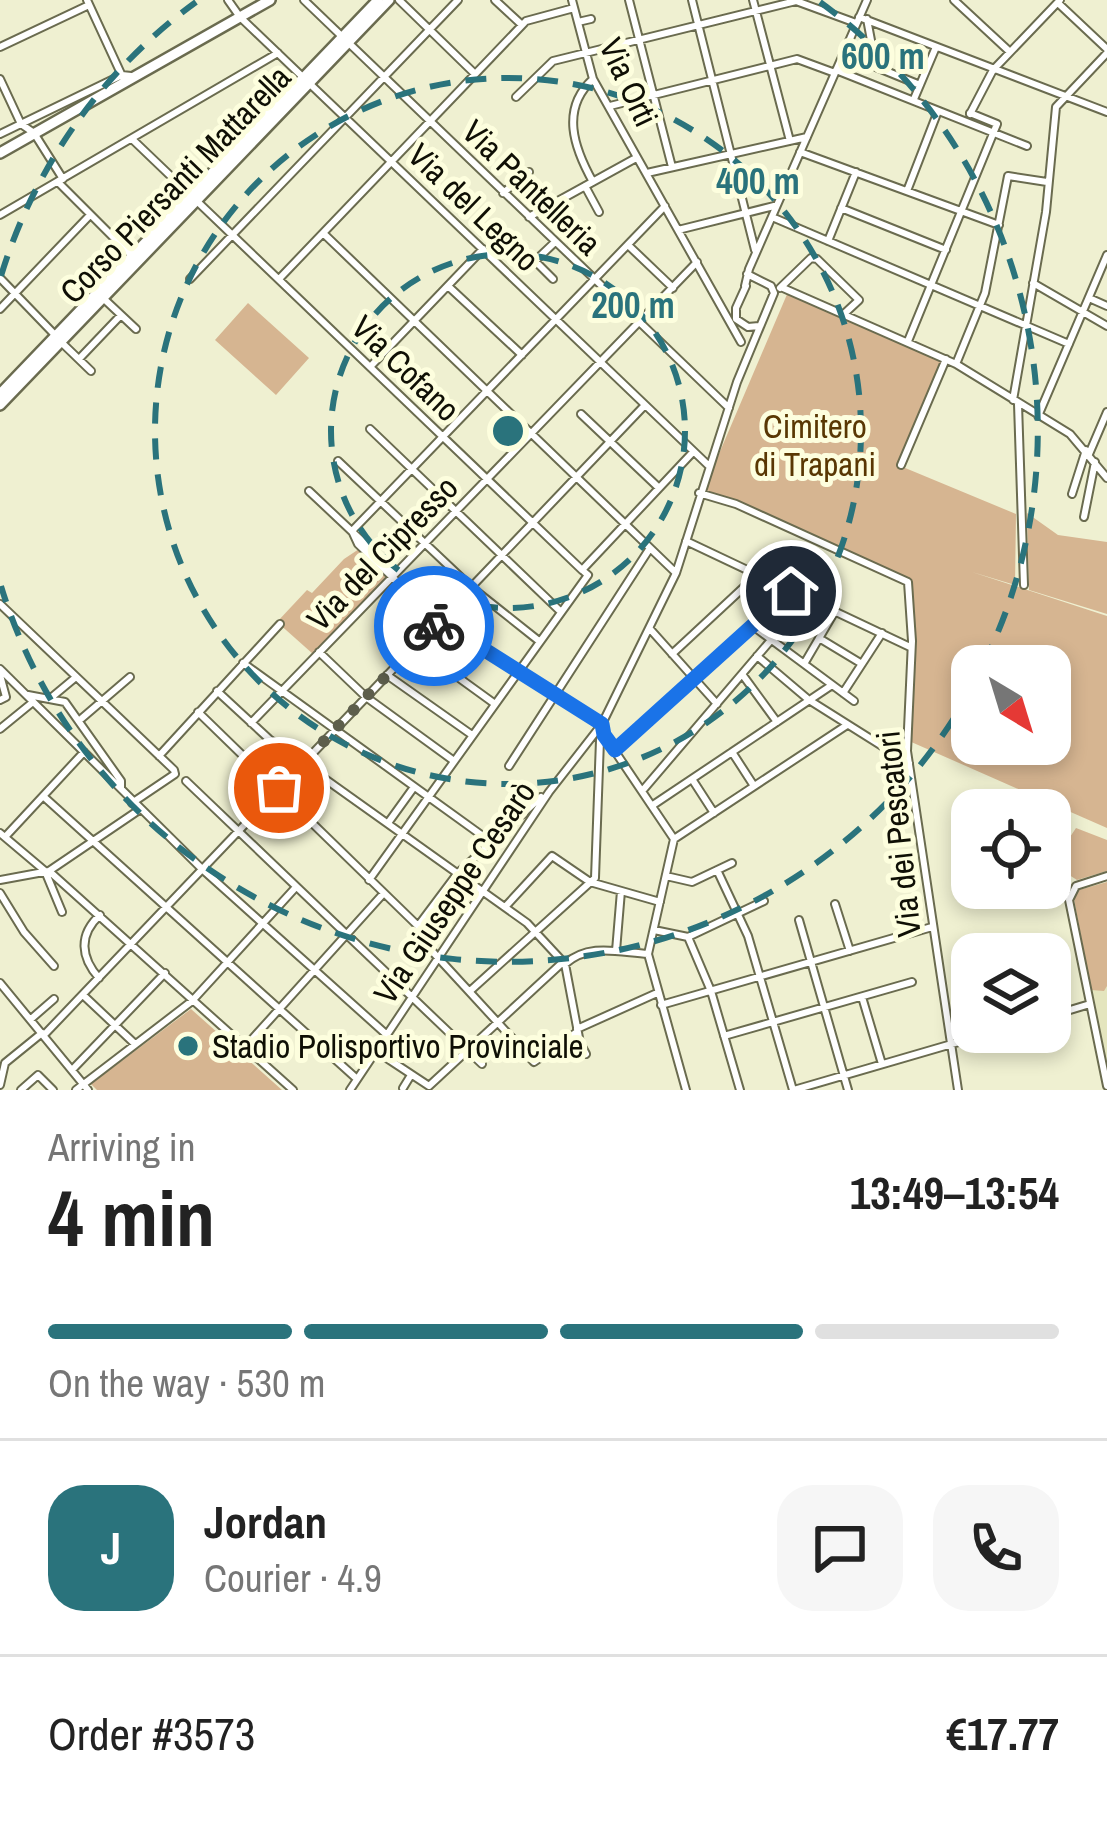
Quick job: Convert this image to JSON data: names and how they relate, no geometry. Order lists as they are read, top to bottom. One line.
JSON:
{"streets":{"main road":["Corso Piersanti Mattarella"],"street":["Via Orti","Via Pantelleria","Via del Legno","Via Cofano","Via del Cipresso","Via dei Pescatori","Via Giuseppe Cesarò"]},"crossings":[["Via Orti","Via del Cipresso"],["Corso Piersanti Mattarella","Via Pantelleria"],["Corso Piersanti Mattarella","Via del Legno"],["Corso Piersanti Mattarella","Via Cofano"],["Via Pantelleria","Via del Cipresso"],["Via Pantelleria","Via Giuseppe Cesarò"],["Via del Legno","Via del Cipresso"],["Via del Legno","Via Giuseppe Cesarò"],["Via Cofano","Via del Cipresso"],["Via dei Pescatori","Via Giuseppe Cesarò"]],"parks":["Cimitero di Trapani"],"places":["Stadio Polisportivo Provinciale"],"north":"bottom right","page":{"heading":["4 min","Arriving in","13:49–13:54"],"panel":["Jordan","Courier · 4.9","Order #3573","€17.77"],"bar":"On the way · 530 m","round":"J"},"rings":["600 m","400 m","200 m"]}
